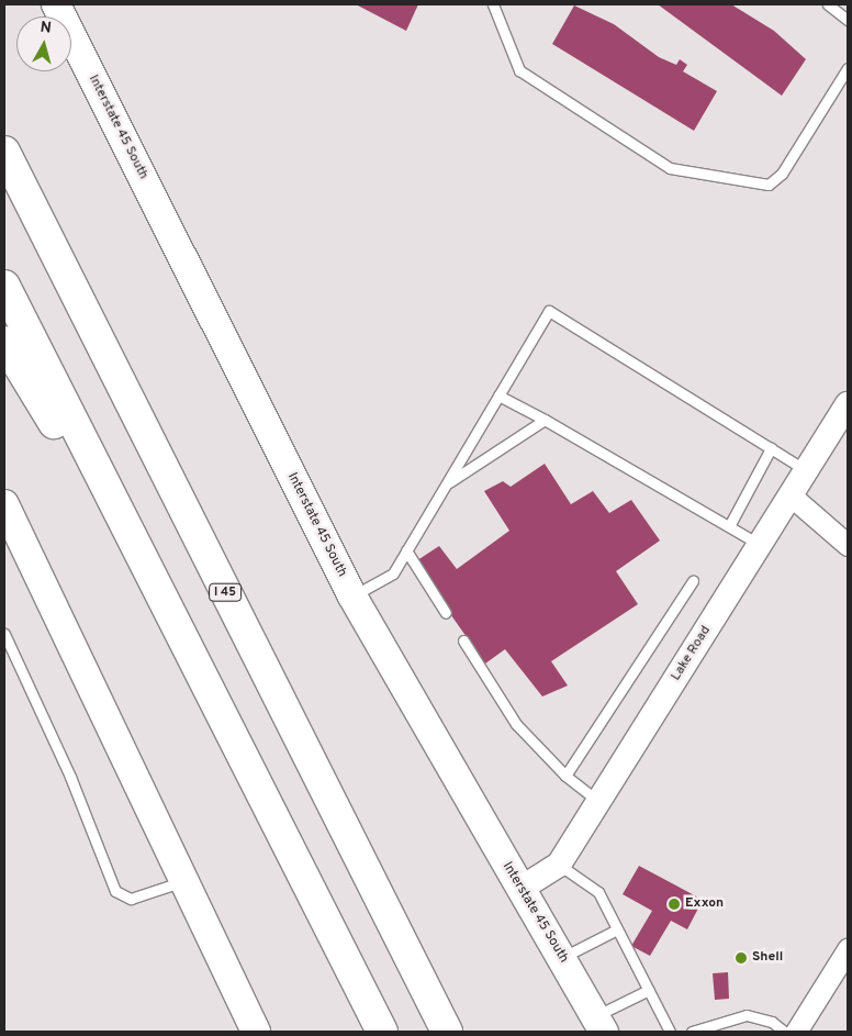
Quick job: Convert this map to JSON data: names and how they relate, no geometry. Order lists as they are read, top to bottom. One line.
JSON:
{"streets":{"highway":["I 45"],"main road":["Interstate 45 South"],"street":["Lake Road"]},"crossings":[["Interstate 45 South","Lake Road"]],"places":["Exxon","Shell"],"north":"top"}
